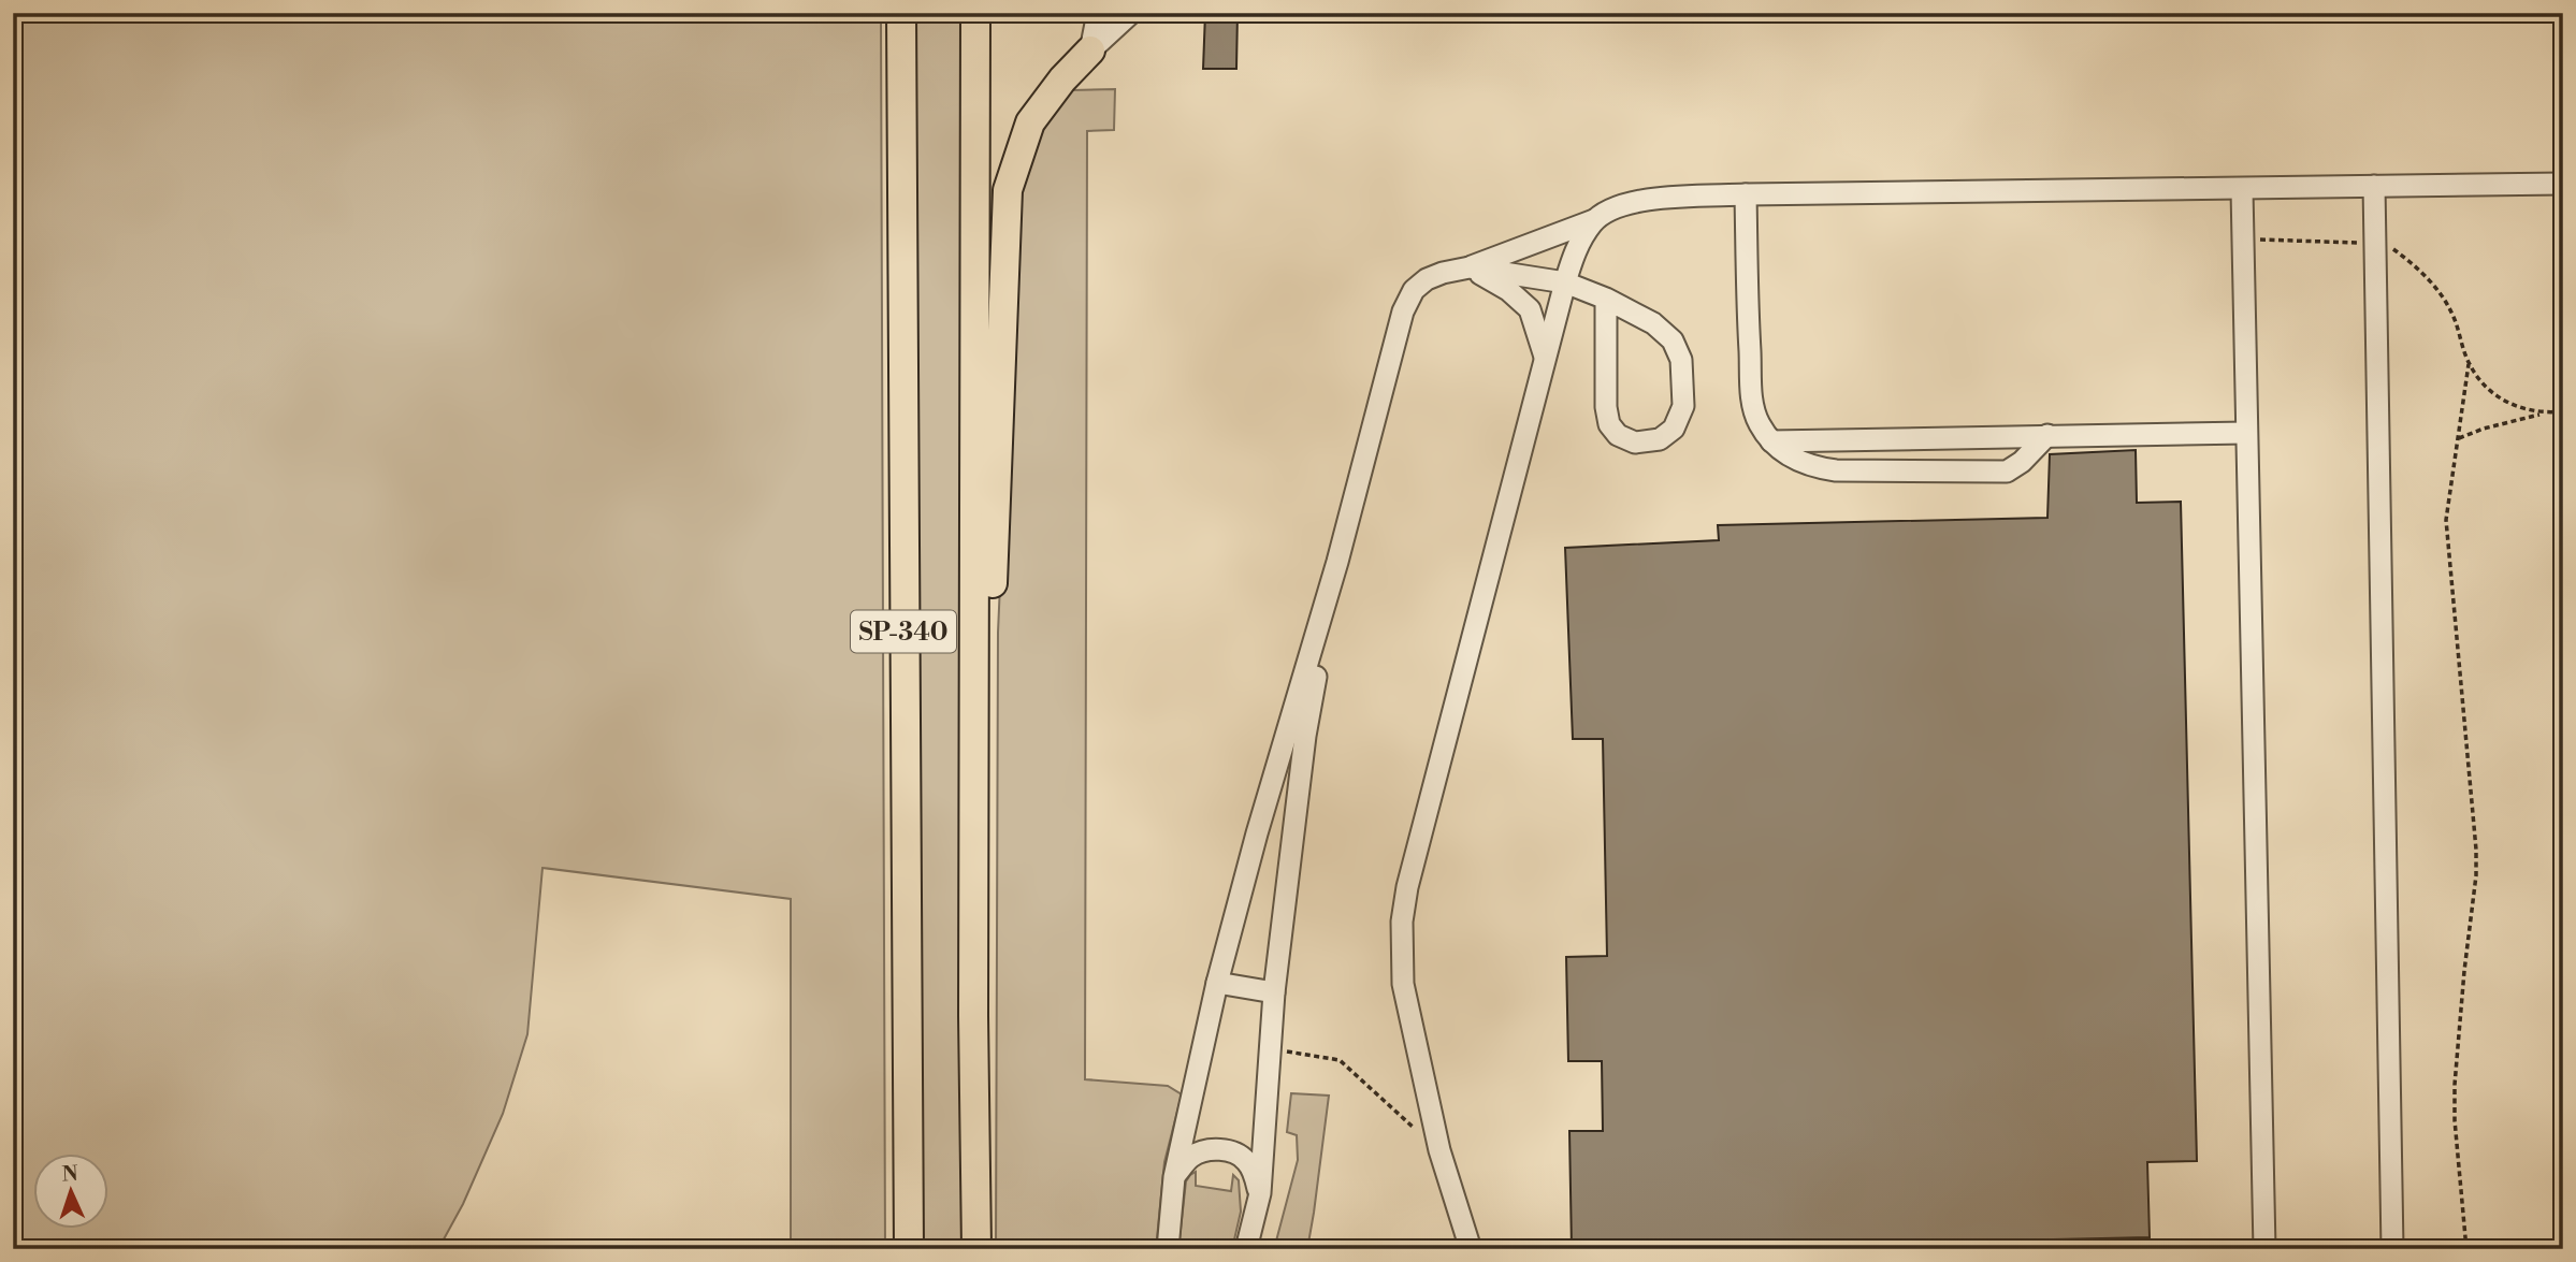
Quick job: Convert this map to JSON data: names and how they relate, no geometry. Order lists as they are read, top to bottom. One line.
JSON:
{"streets":{"highway":["SP-340"]},"north":"top"}
